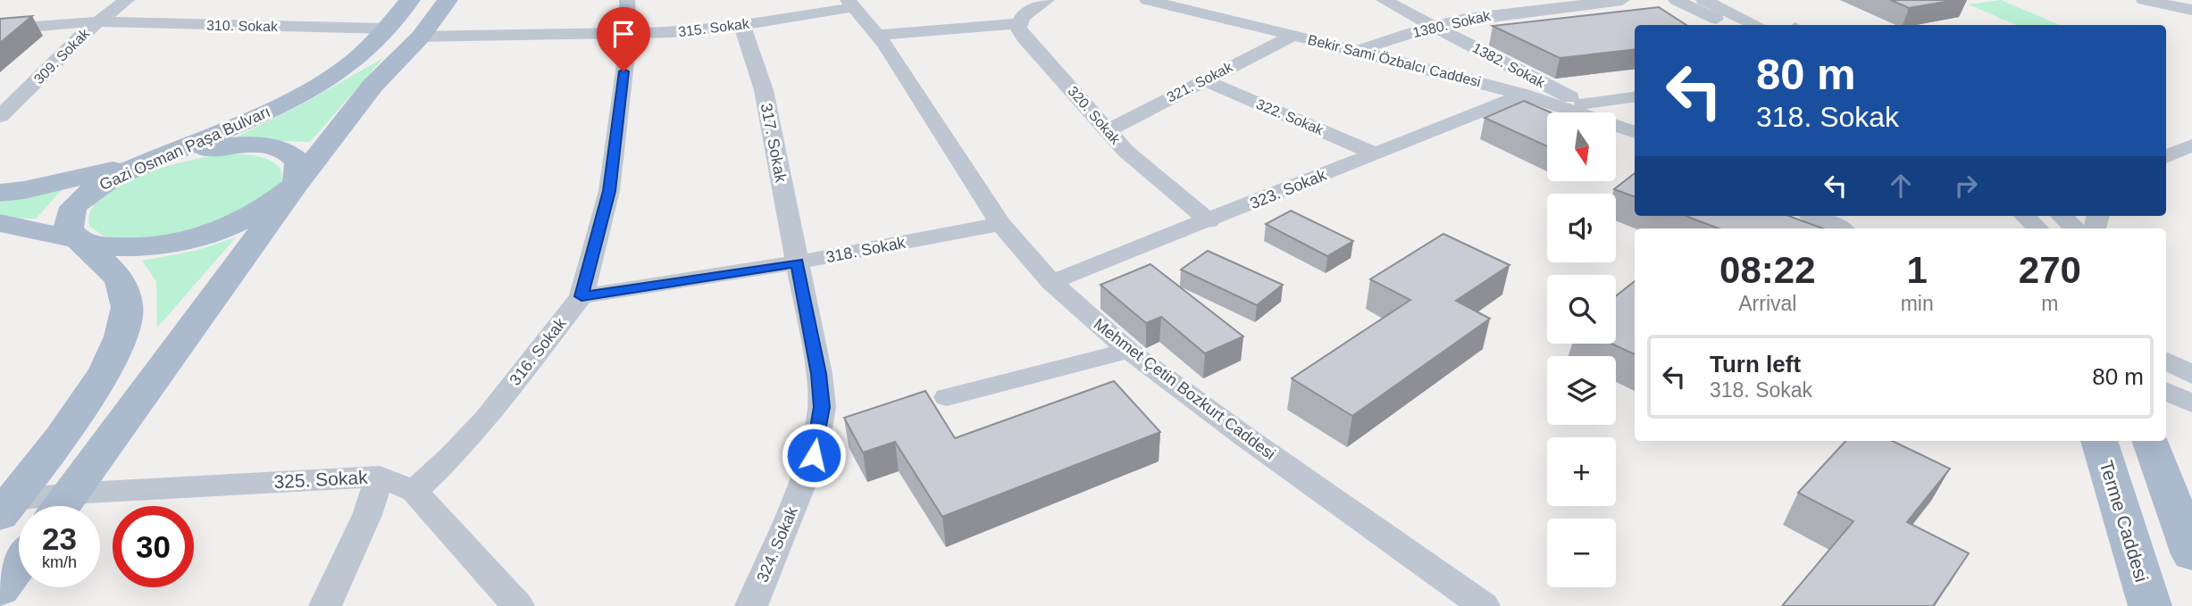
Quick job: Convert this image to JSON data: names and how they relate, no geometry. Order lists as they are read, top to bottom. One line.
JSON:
{"streets":{"main road":["Gazi Osman Paşa Bulvarı","Terme Caddesi"],"street":["1380. Sokak","310. Sokak","315. Sokak","309. Sokak","Bekir Sami Özbalcı Caddesi","1382. Sokak","321. Sokak","320. Sokak","322. Sokak","317. Sokak","323. Sokak","318. Sokak","316. Sokak","Mehmet Çetin Bozkurt Caddesi","325. Sokak","324. Sokak"]},"crossings":[["1380. Sokak","Bekir Sami Özbalcı Caddesi"],["1380. Sokak","1382. Sokak"],["310. Sokak","309. Sokak"],["310. Sokak","Gazi Osman Paşa Bulvarı"],["315. Sokak","317. Sokak"],["315. Sokak","316. Sokak"],["315. Sokak","Mehmet Çetin Bozkurt Caddesi"],["Bekir Sami Özbalcı Caddesi","321. Sokak"],["Bekir Sami Özbalcı Caddesi","323. Sokak"],["321. Sokak","320. Sokak"],["321. Sokak","322. Sokak"],["320. Sokak","323. Sokak"],["322. Sokak","323. Sokak"],["317. Sokak","318. Sokak"],["317. Sokak","324. Sokak"],["Gazi Osman Paşa Bulvarı","325. Sokak"],["323. Sokak","Mehmet Çetin Bozkurt Caddesi"],["318. Sokak","316. Sokak"],["318. Sokak","Mehmet Çetin Bozkurt Caddesi"],["318. Sokak","324. Sokak"],["316. Sokak","325. Sokak"]],"north":"bottom","page":{"turn":["80 m","318. Sokak"],"map_buttons":["+","−"],"eta":["08:22","Arrival","1","min","270","m"],"list":[{"name":"Turn left","note":"318. Sokak","value":"80 m"}],"speed":"23 km/h","limit":"30"}}
